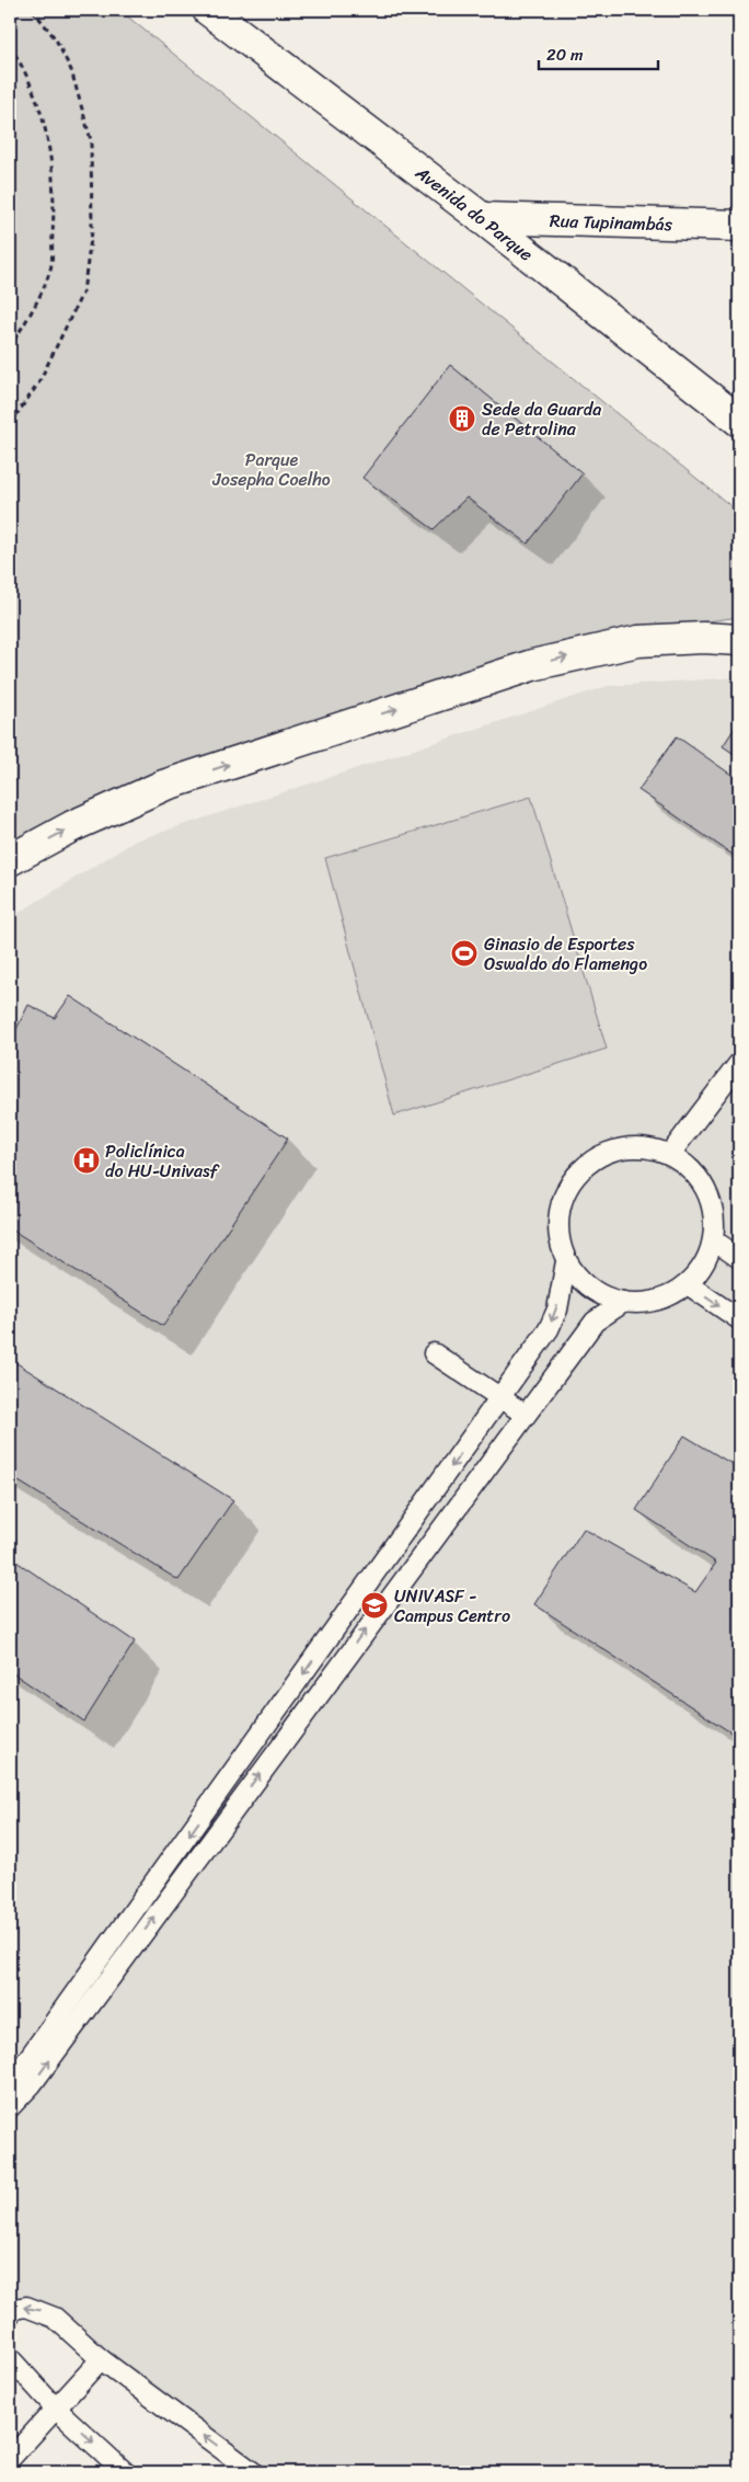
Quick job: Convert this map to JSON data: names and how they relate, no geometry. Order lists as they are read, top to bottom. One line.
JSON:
{"streets":{"street":["Avenida do Parque","Rua Tupinambás"]},"crossings":[["Avenida do Parque","Rua Tupinambás"]],"parks":["Parque Josepha Coelho"],"places":{"building":["Sede da Guarda de Petrolina"],"sports":["Ginasio de Esportes Oswaldo do Flamengo"],"hospital":["Policlínica do HU-Univasf"],"school or university":["UNIVASF - Campus Centro"]},"scale_bar":"20 m"}
